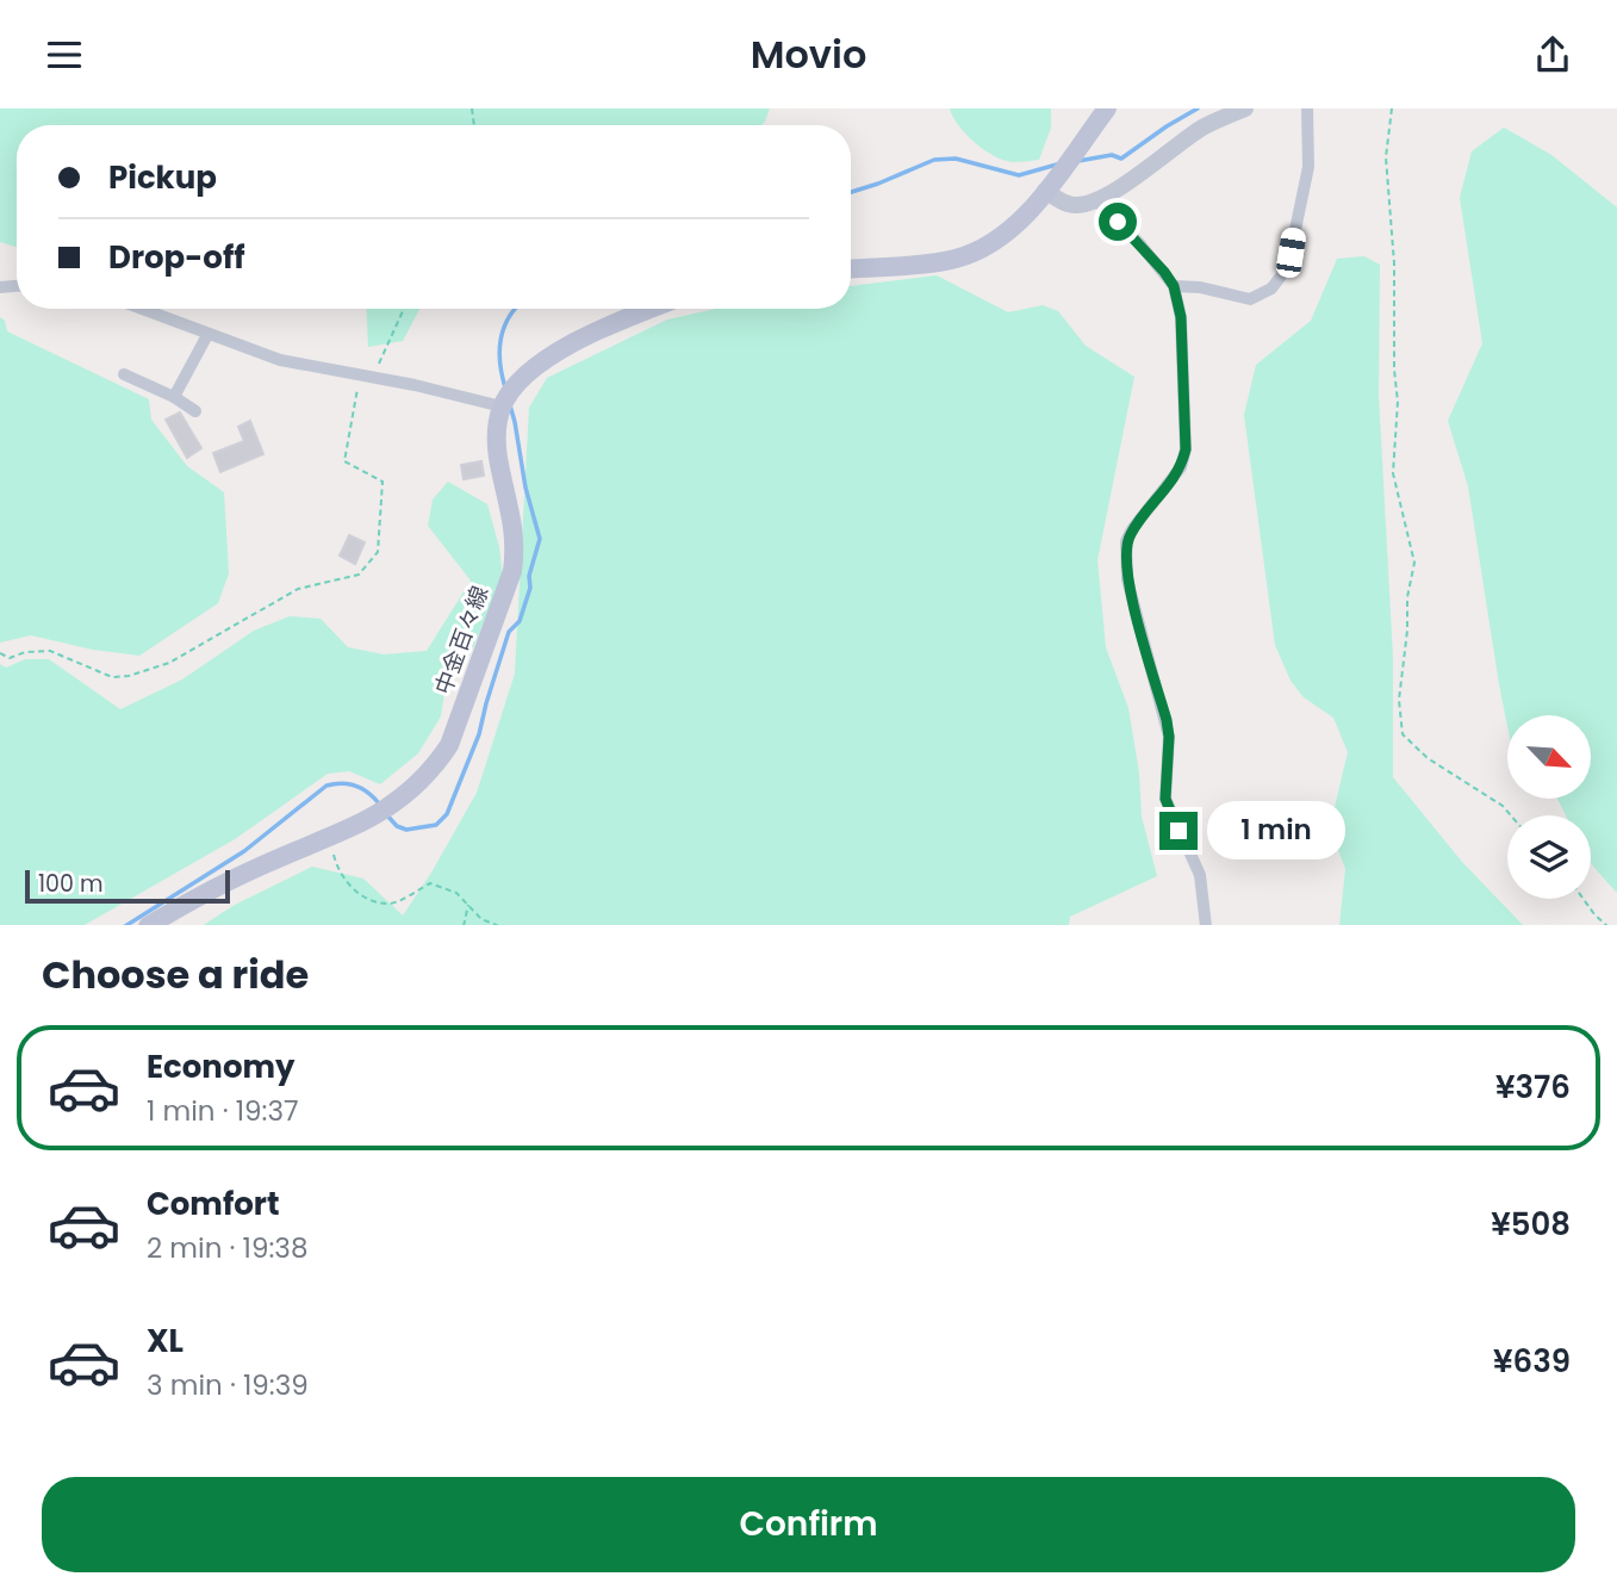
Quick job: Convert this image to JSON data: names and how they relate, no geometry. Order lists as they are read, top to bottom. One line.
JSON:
{"streets":{"main road":["中金百々線"]},"scale_bar":"100 m","north":"bottom right","page":{"header":"Movio","banner":["Pickup","Drop-off"],"bubble":"1 min","scale":"100 m","heading":"Choose a ride","list":[{"name":"Economy","note":"1 min · 19:37","value":"¥376"},{"name":"Comfort","note":"2 min · 19:38","value":"¥508"},{"name":"XL","note":"3 min · 19:39","value":"¥639"}],"buttons":"Confirm"}}
